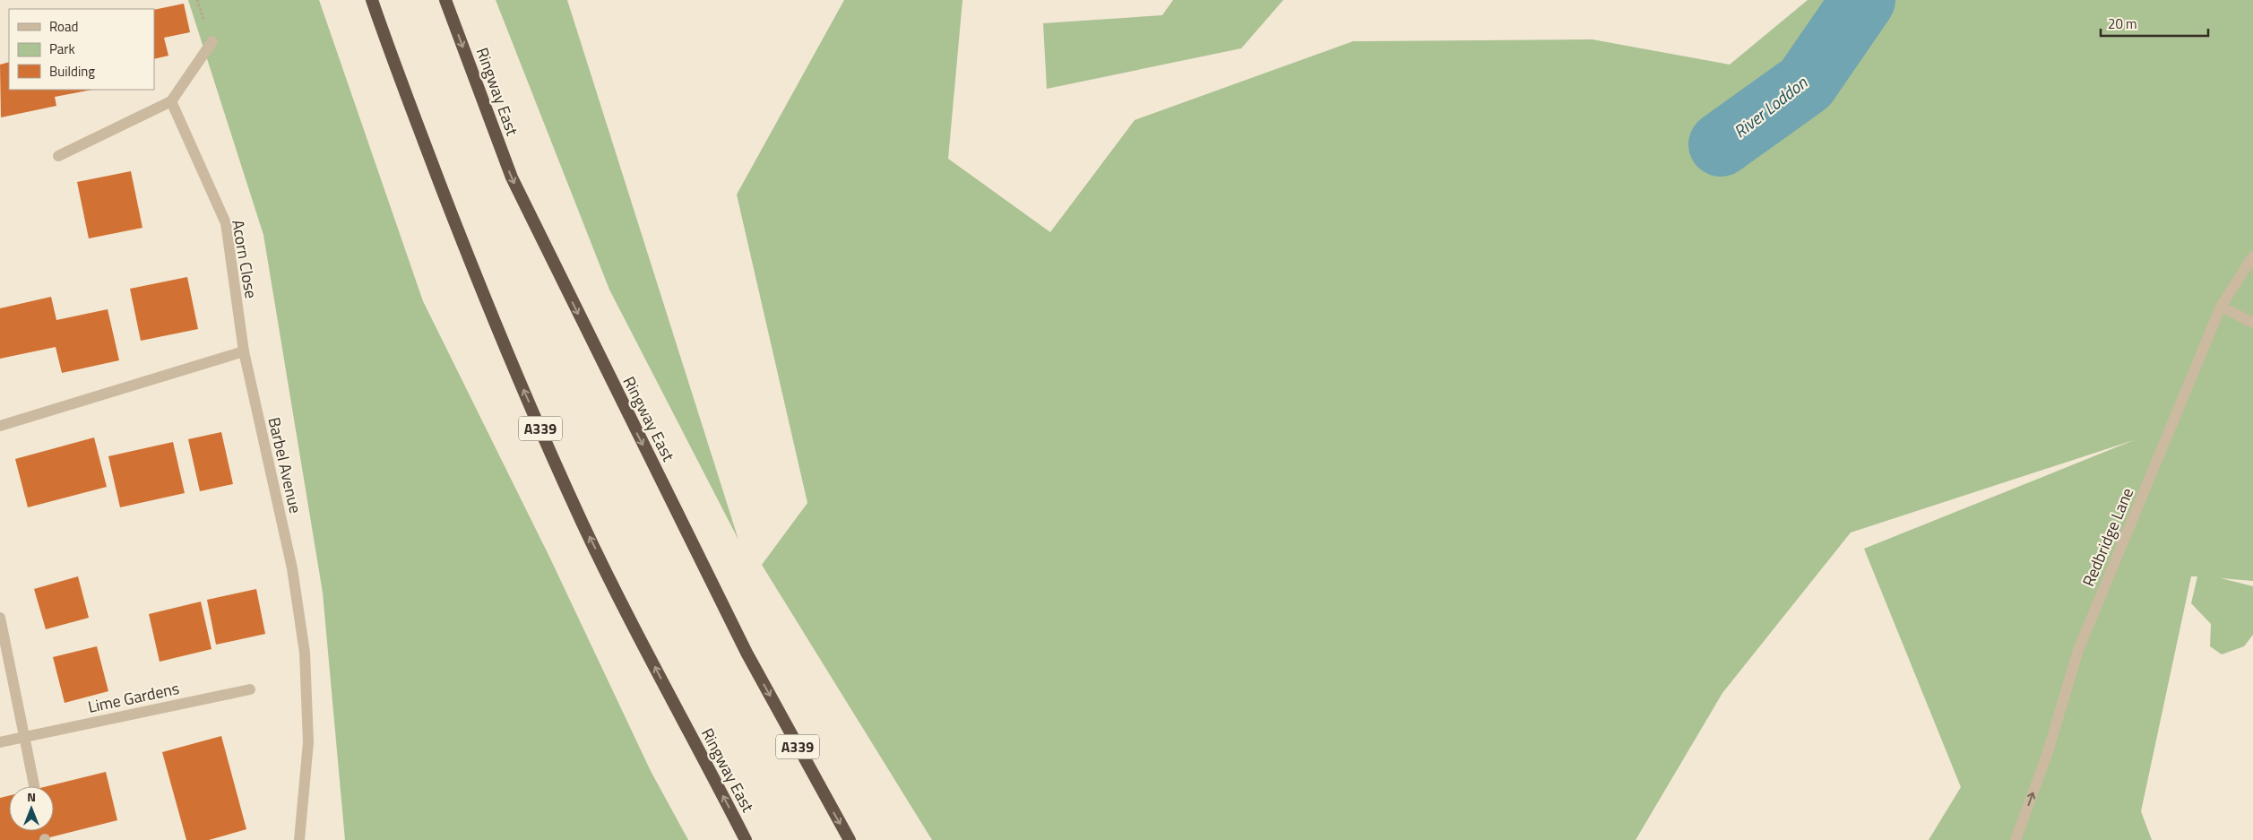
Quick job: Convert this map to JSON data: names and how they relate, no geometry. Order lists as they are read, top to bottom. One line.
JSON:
{"streets":{"highway":["Ringway East","A339"],"street":["Acorn Close","Barbel Avenue","Redbridge Lane","Lime Gardens"]},"crossings":[["Acorn Close","Barbel Avenue"]],"one_way":["Redbridge Lane"],"water":["River Loddon"],"legend":["Road","Park","Building"],"scale_bar":"20 m","north":"top"}
